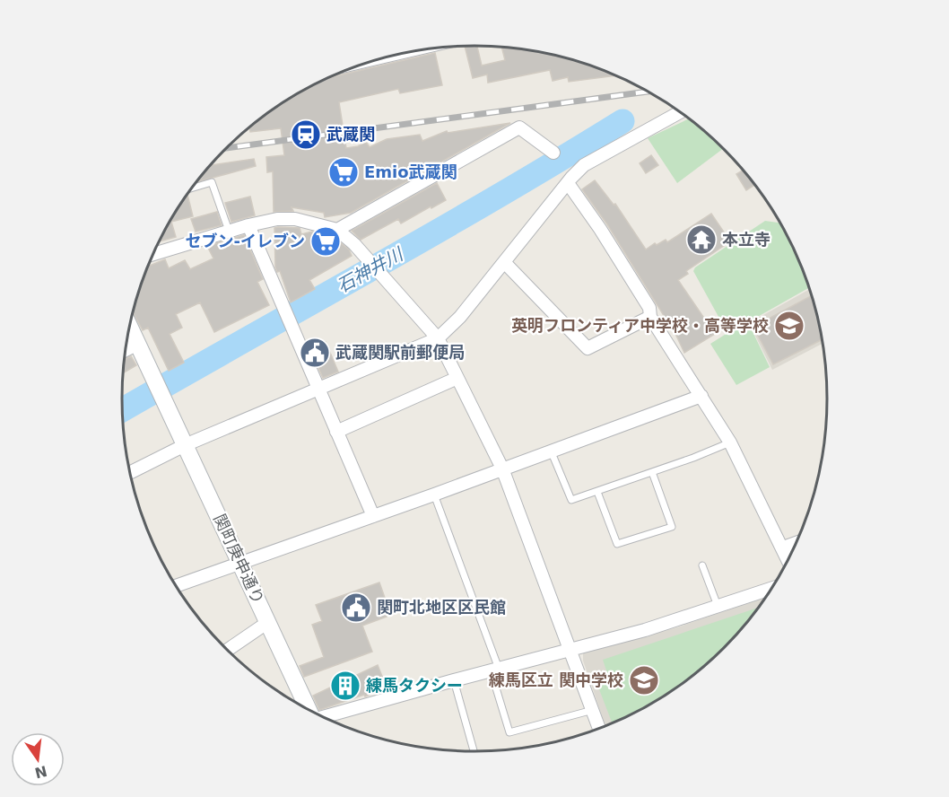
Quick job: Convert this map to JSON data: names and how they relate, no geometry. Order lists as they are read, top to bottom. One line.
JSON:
{"streets":{"street":["関町庚申通り"]},"water":["石神井川"],"places":{"station":["武蔵関"],"supermarket":["Emio武蔵関","セブン-イレブン"],"temple":["本立寺"],"school or university":["英明フロンティア中学校・高等学校","練馬区立 関中学校"],"public building":["武蔵関駅前郵便局","関町北地区区民館"],"building":["練馬タクシー"]},"north":"bottom"}
